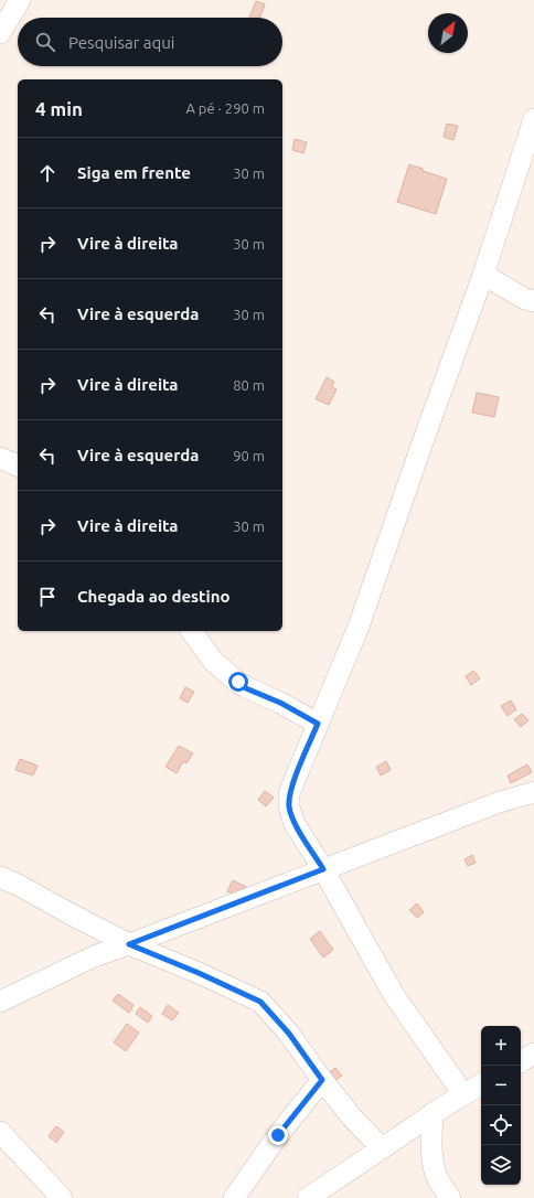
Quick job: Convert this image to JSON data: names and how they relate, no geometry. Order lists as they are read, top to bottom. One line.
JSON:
{"north":"top right","page":{"search":"Pesquisar aqui","heading":["4 min","A pé · 290 m"],"list":[["Siga em frente","30 m"],["Vire à direita","30 m"],["Vire à esquerda","30 m"],["Vire à direita","80 m"],["Vire à esquerda","90 m"],["Vire à direita","30 m"],"Chegada ao destino"],"map_buttons":["+","−"]}}
